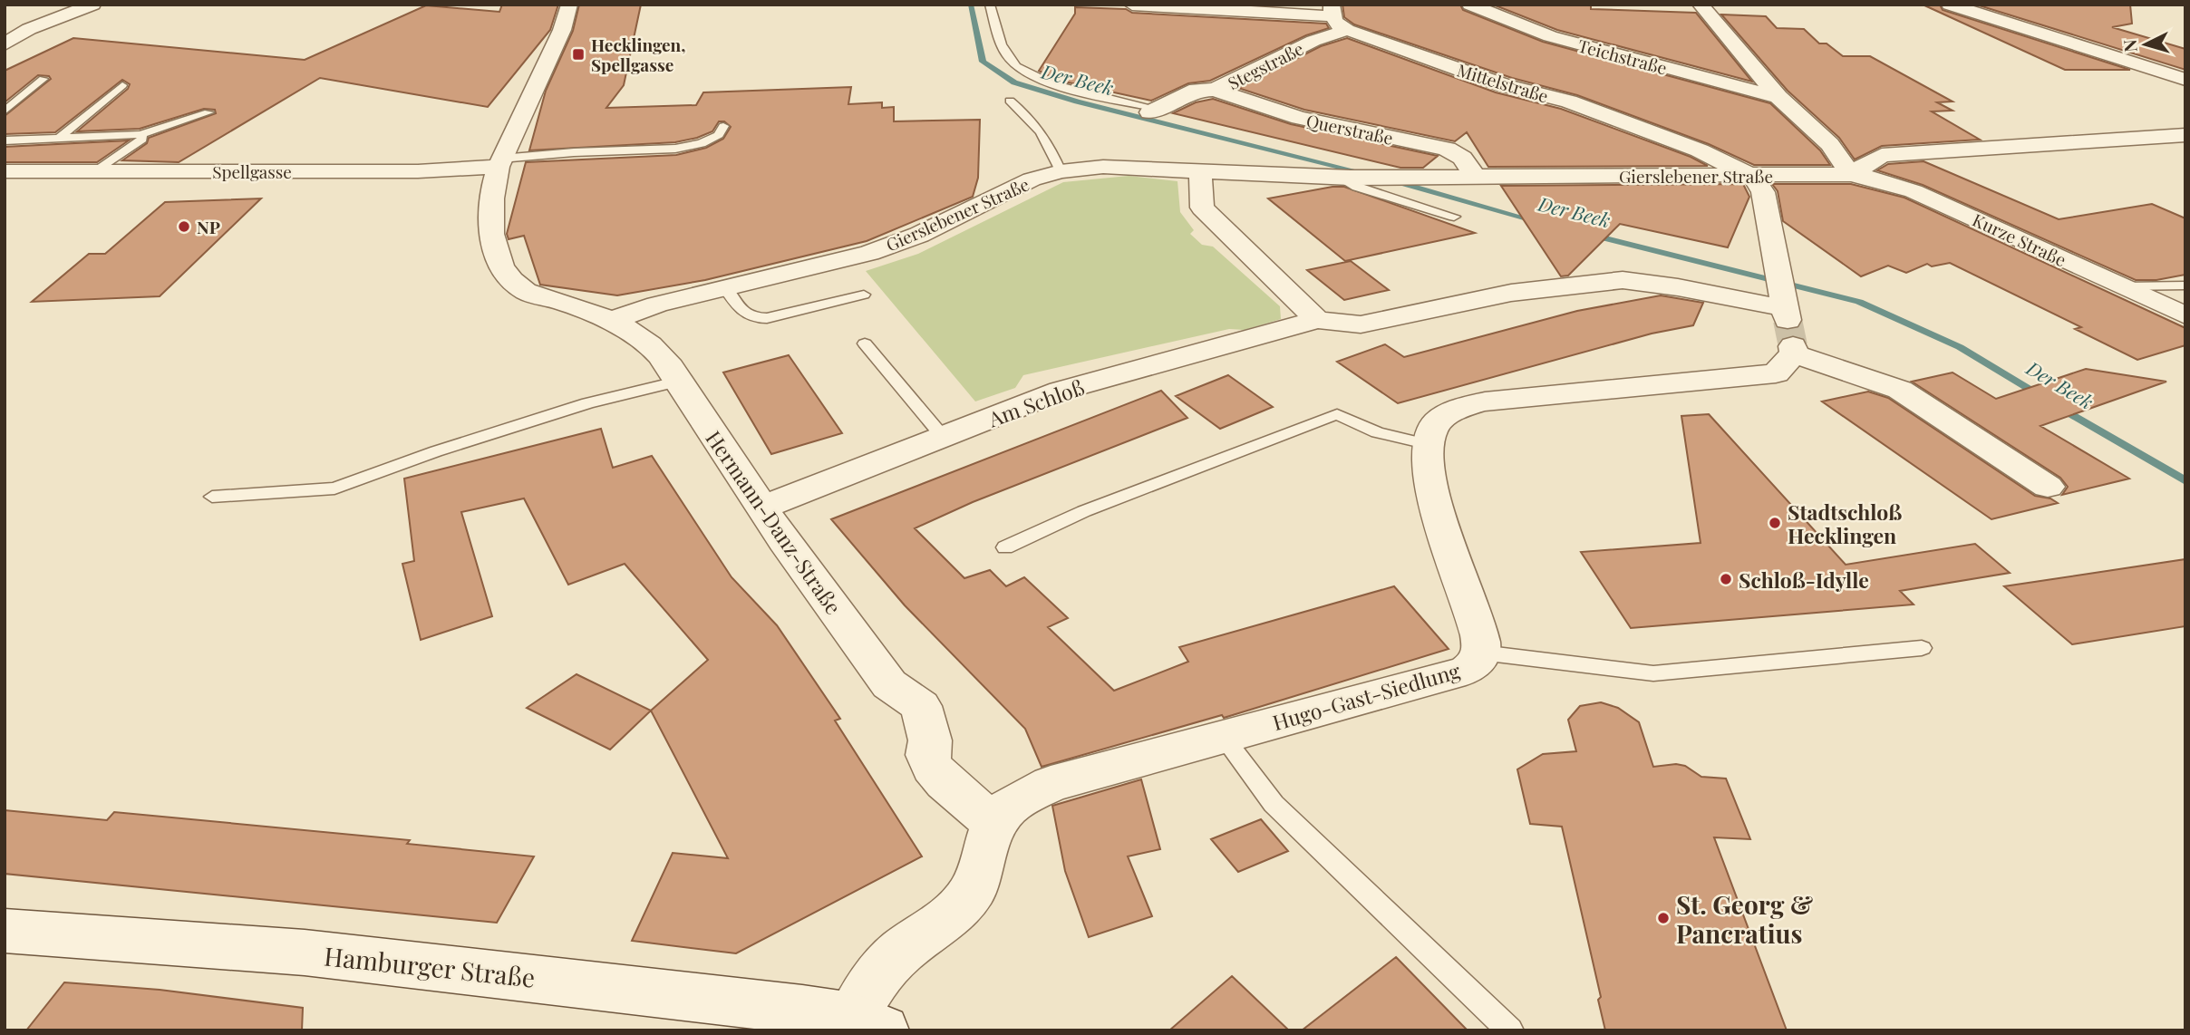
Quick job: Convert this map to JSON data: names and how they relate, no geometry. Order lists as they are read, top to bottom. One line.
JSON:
{"streets":{"street":["Teichstraße","Stegstraße","Mittelstraße","Querstraße","Spellgasse","Gierslebener Straße","Kurze Straße","Am Schloß","Hermann-Danz-Straße","Hugo-Gast-Siedlung","Hamburger Straße"]},"crossings":[["Stegstraße","Mittelstraße"],["Stegstraße","Querstraße"],["Mittelstraße","Gierslebener Straße"],["Querstraße","Gierslebener Straße"],["Spellgasse","Hermann-Danz-Straße"],["Gierslebener Straße","Kurze Straße"],["Gierslebener Straße","Hermann-Danz-Straße"],["Am Schloß","Hermann-Danz-Straße"],["Hermann-Danz-Straße","Hugo-Gast-Siedlung"]],"water":["Der Beek"],"places":{"transit":["Hecklingen, Spellgasse"],"other":["NP","Stadtschloß Hecklingen","Schloß-Idylle","St. Georg & Pancratius"]},"north":"left"}
